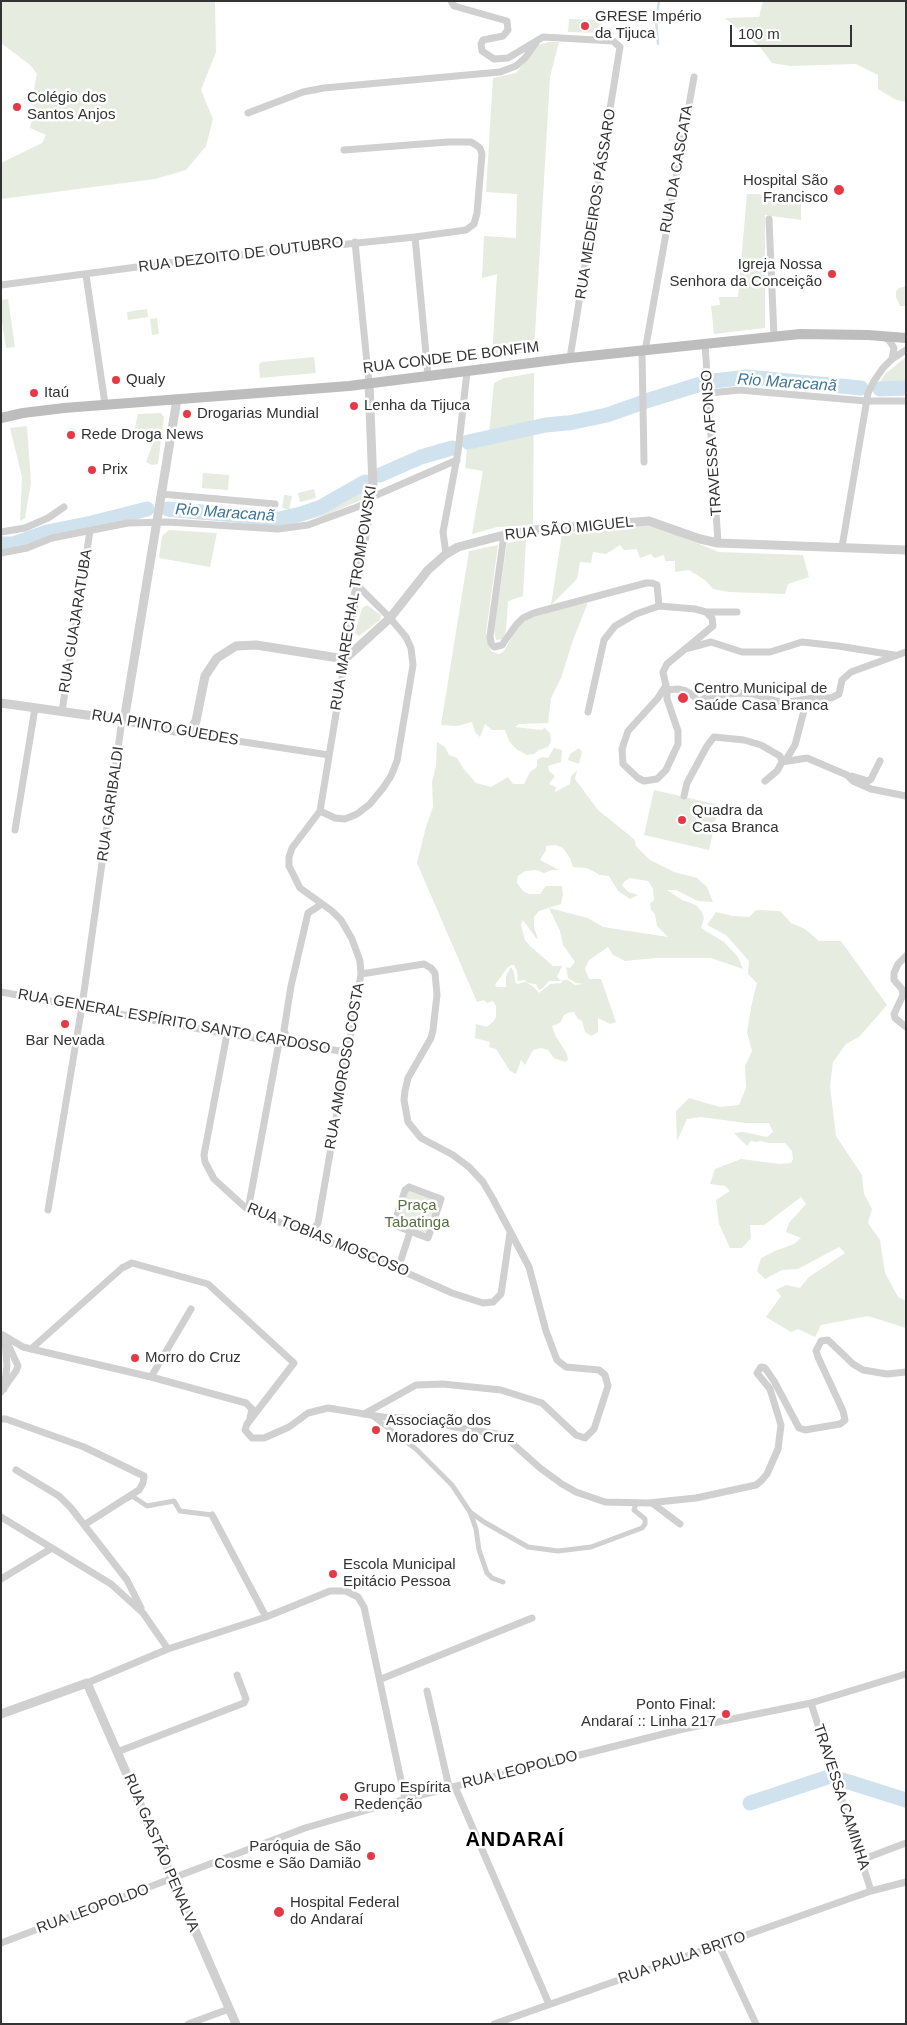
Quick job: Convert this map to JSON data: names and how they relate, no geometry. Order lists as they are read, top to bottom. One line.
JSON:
{"streets":{"main road":["RUA CONDE DE BONFIM"],"street":["RUA DA CASCATA","RUA MEDEIROS PÁSSARO","RUA DEZOITO DE OUTUBRO","TRAVESSA AFONSO","RUA SÃO MIGUEL","RUA MARECHAL TROMPOWSKI","RUA GUAJARATUBA","RUA PINTO GUEDES","RUA GARIBALDI","RUA GENERAL ESPÍRITO SANTO CARDOSO","RUA AMOROSO COSTA","RUA TOBIAS MOSCOSO","RUA LEOPOLDO","TRAVESSA CAMINHA","RUA GASTÃO PENALVA","RUA PAULA BRITO"]},"crossings":[["RUA DA CASCATA","RUA CONDE DE BONFIM"],["RUA MEDEIROS PÁSSARO","RUA CONDE DE BONFIM"],["RUA CONDE DE BONFIM","TRAVESSA AFONSO"],["RUA CONDE DE BONFIM","RUA MARECHAL TROMPOWSKI"],["RUA CONDE DE BONFIM","RUA GARIBALDI"],["TRAVESSA AFONSO","RUA SÃO MIGUEL"],["RUA SÃO MIGUEL","RUA MARECHAL TROMPOWSKI"],["RUA MARECHAL TROMPOWSKI","RUA PINTO GUEDES"],["RUA MARECHAL TROMPOWSKI","RUA AMOROSO COSTA"],["RUA GUAJARATUBA","RUA PINTO GUEDES"],["RUA PINTO GUEDES","RUA GARIBALDI"],["RUA GARIBALDI","RUA GENERAL ESPÍRITO SANTO CARDOSO"],["RUA GENERAL ESPÍRITO SANTO CARDOSO","RUA AMOROSO COSTA"],["RUA GENERAL ESPÍRITO SANTO CARDOSO","RUA TOBIAS MOSCOSO"],["RUA AMOROSO COSTA","RUA TOBIAS MOSCOSO"],["RUA LEOPOLDO","TRAVESSA CAMINHA"],["RUA LEOPOLDO","RUA GASTÃO PENALVA"],["TRAVESSA CAMINHA","RUA PAULA BRITO"]],"districts":["ANDARAÍ"],"water":["Rio Maracanã"],"parks":["Praça Tabatinga"],"places":["GRESE Império da Tijuca","Colégio dos Santos Anjos","Hospital São Francisco","Igreja Nossa Senhora da Conceição","Qualy","Itaú","Lenha da Tijuca","Drogarias Mundial","Rede Droga News","Prix","Centro Municipal de Saúde Casa Branca","Quadra da Casa Branca","Bar Nevada","Morro do Cruz","Associação dos Moradores do Cruz","Escola Municipal Epitácio Pessoa","Ponto Final: Andaraí :: Linha 217","Grupo Espírita Redenção","Paróquia de São Cosme e São Damião","Hospital Federal do Andaraí"],"scale_bar":"100 m"}
